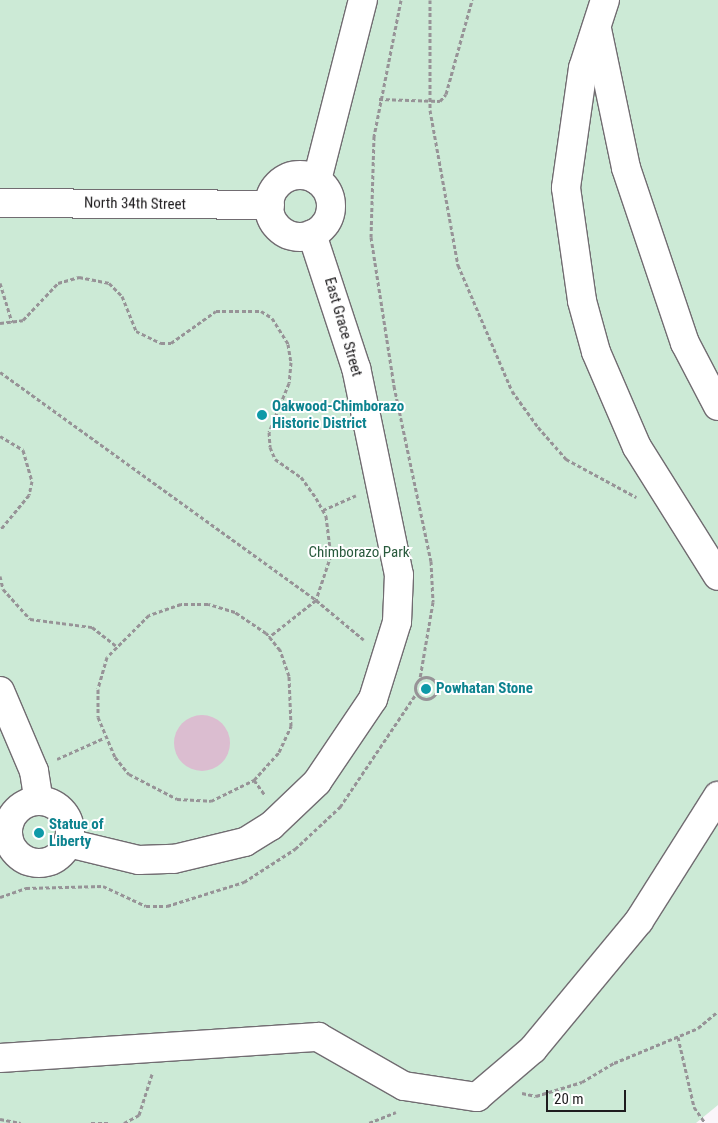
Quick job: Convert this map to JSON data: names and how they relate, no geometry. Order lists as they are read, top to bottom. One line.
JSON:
{"streets":{"street":["North 34th Street","East Grace Street"]},"crossings":[["North 34th Street","East Grace Street"]],"parks":["Chimborazo Park"],"places":["Oakwood-Chimborazo Historic District","Powhatan Stone","Statue of Liberty"],"scale_bar":"20 m"}
